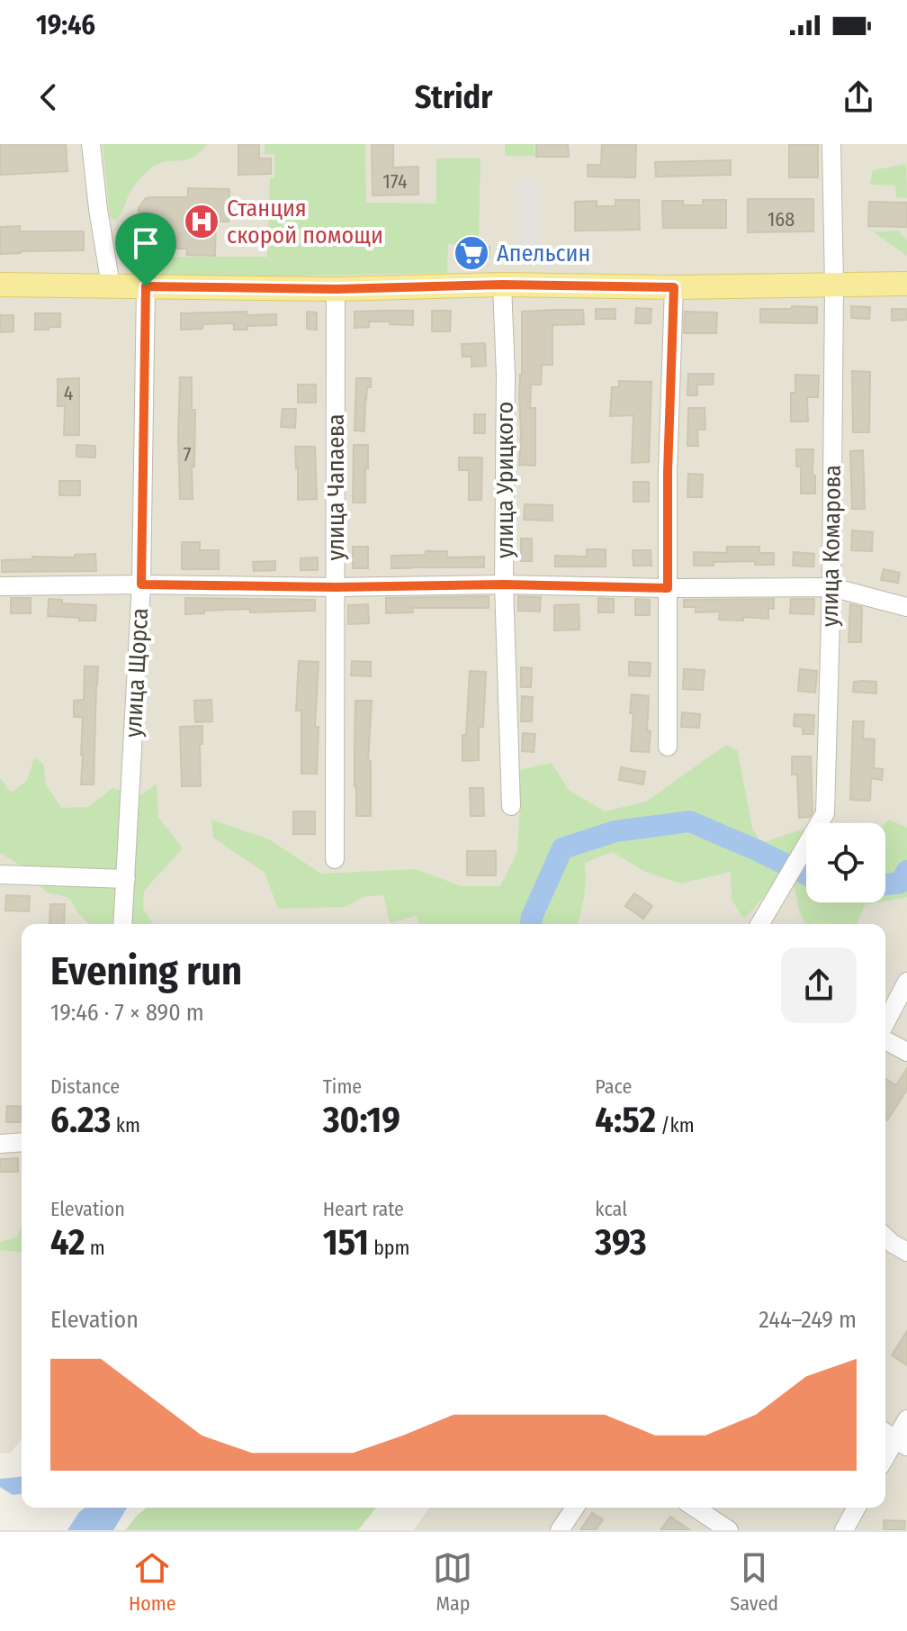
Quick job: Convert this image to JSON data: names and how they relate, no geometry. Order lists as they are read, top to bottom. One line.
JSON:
{"streets":{"street":["улица Урицкого","улица Чапаева","улица Комарова","улица Щорса"]},"places":{"hospital":["Станция скорой помощи"],"supermarket":["Апельсин"]},"house_numbers":["174","168","4","7"],"page":{"status":"19:46","header":"Stridr","heading":["Evening run","19:46 · 7 × 890 m"],"stats":[["Distance","6.23 km"],["Time","30:19"],["Pace","4:52 /km"],["Elevation","42 m"],["Heart rate","151 bpm"],["kcal","393"]],"chart":["Elevation","244–249 m"],"tabs":["Home","Map","Saved"]}}
